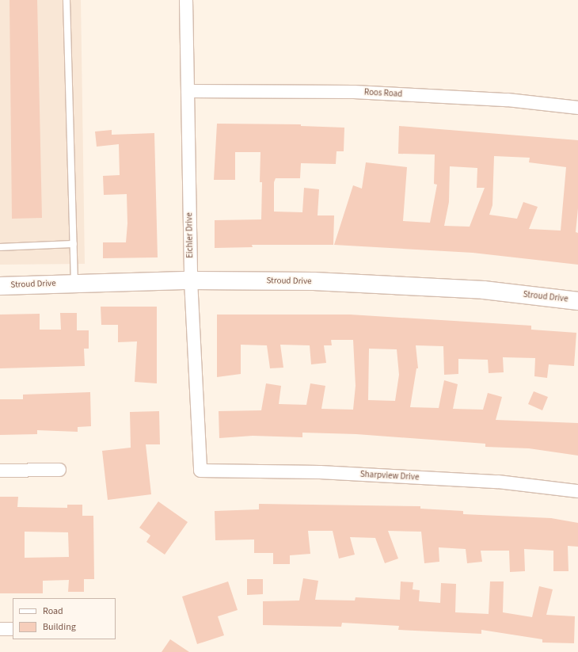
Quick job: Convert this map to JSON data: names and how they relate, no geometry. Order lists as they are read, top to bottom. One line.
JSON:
{"streets":{"street":["Roos Road","Eichler Drive","Stroud Drive","Sharpview Drive"]},"crossings":[["Roos Road","Eichler Drive"],["Eichler Drive","Stroud Drive"],["Eichler Drive","Sharpview Drive"]],"legend":["Road","Building"]}
